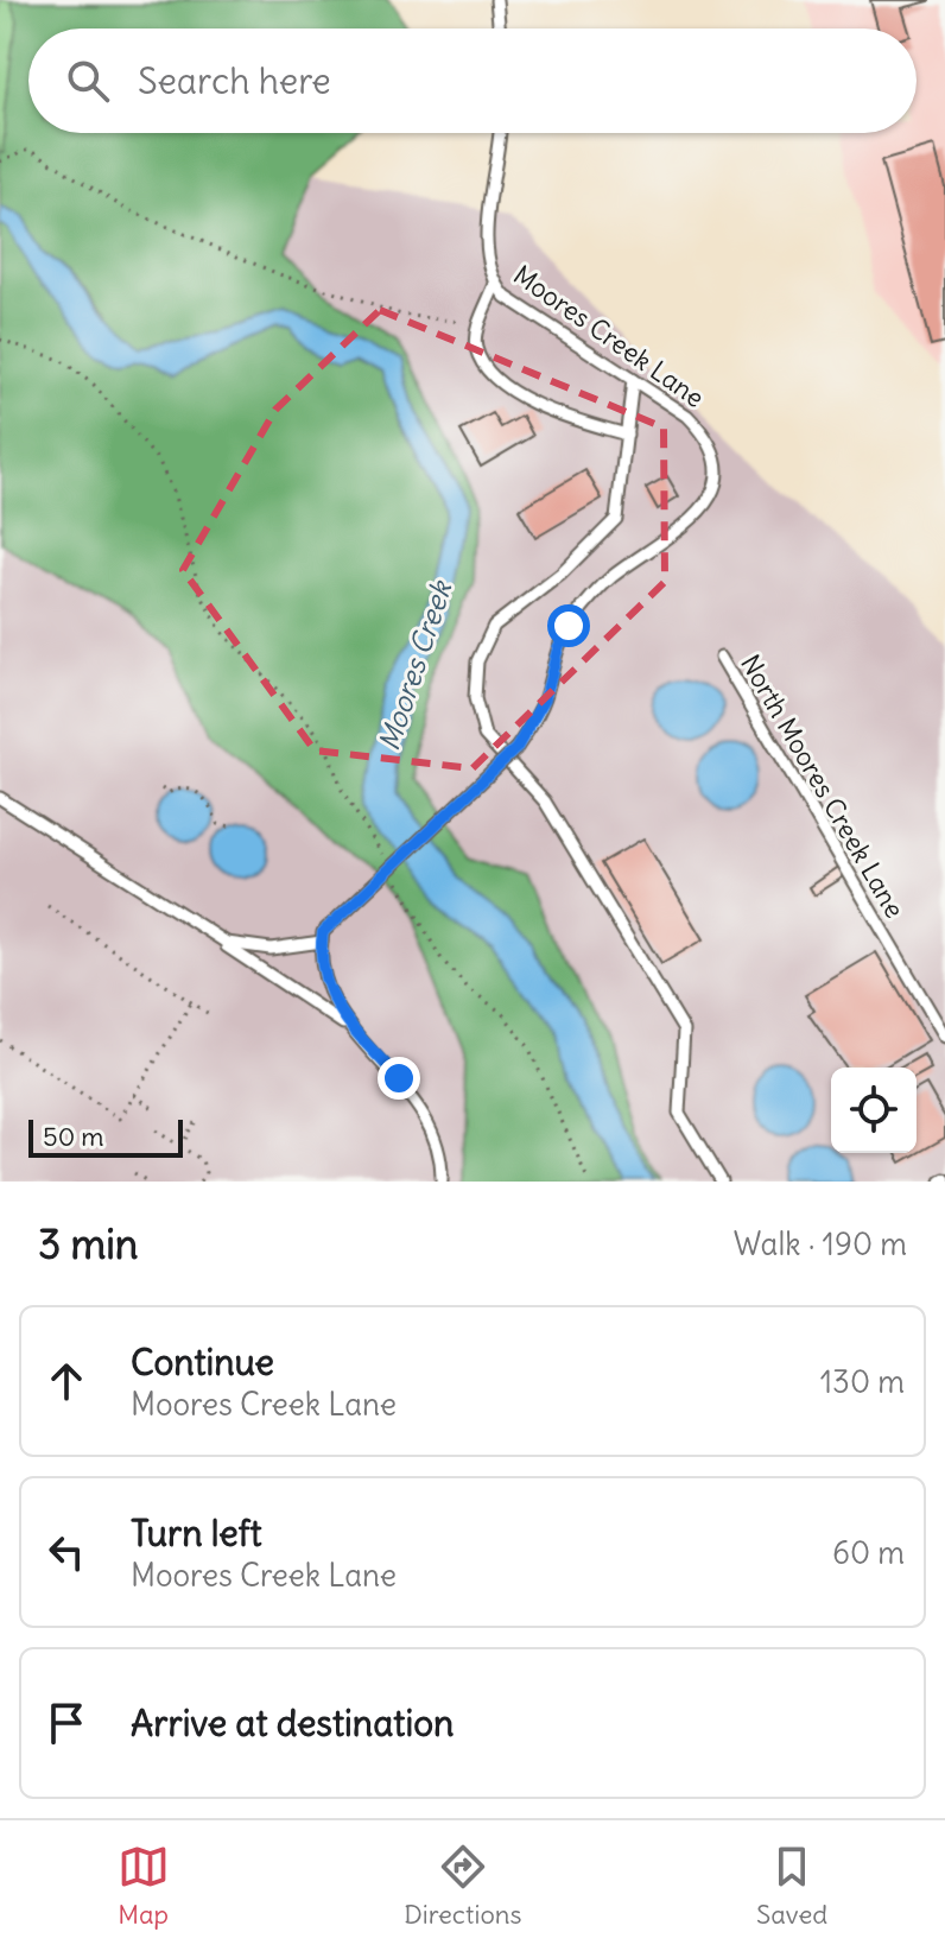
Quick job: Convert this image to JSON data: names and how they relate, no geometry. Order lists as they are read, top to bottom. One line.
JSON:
{"streets":{"lane":["Moores Creek Lane","North Moores Creek Lane"]},"water":["Moores Creek"],"scale_bar":"50 m","page":{"search":"Search here","scale":"50 m","heading":["3 min","Walk · 190 m"],"list":[["Continue","Moores Creek Lane","130 m"],["Turn left","Moores Creek Lane","60 m"],"Arrive at destination"],"nav":["Map","Directions","Saved"]}}
